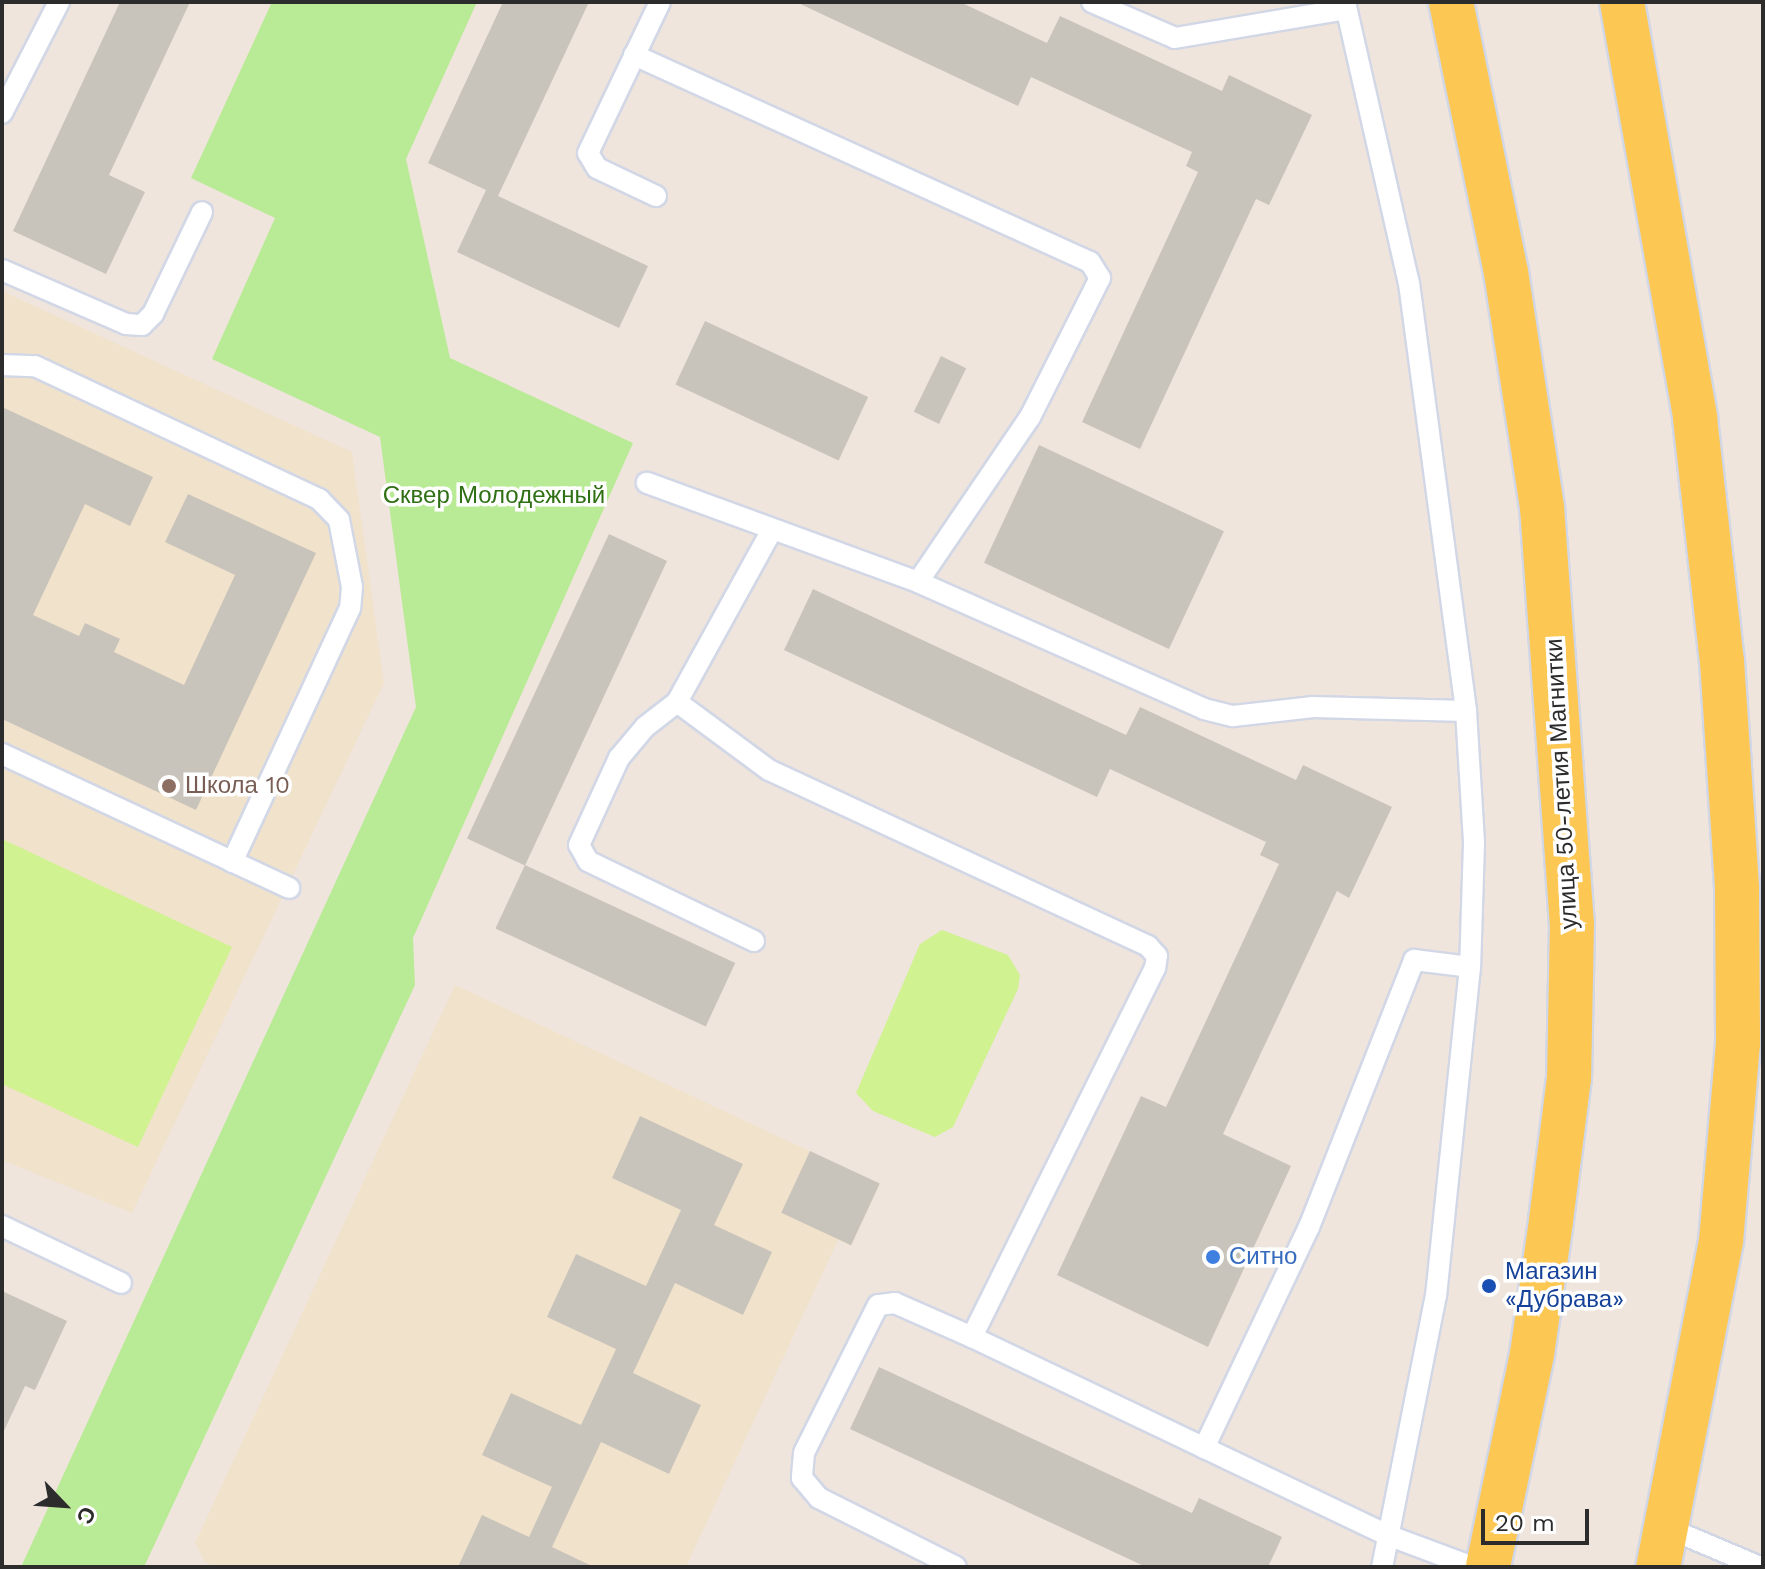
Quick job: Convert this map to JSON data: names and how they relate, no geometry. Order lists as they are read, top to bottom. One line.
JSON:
{"streets":{"main road":["улица 50-летия Магнитки"]},"parks":["Сквер Молодежный"],"places":["Школа 10","Ситно","Магазин «Дубрава»"],"scale_bar":"20 m","north":"bottom right"}
